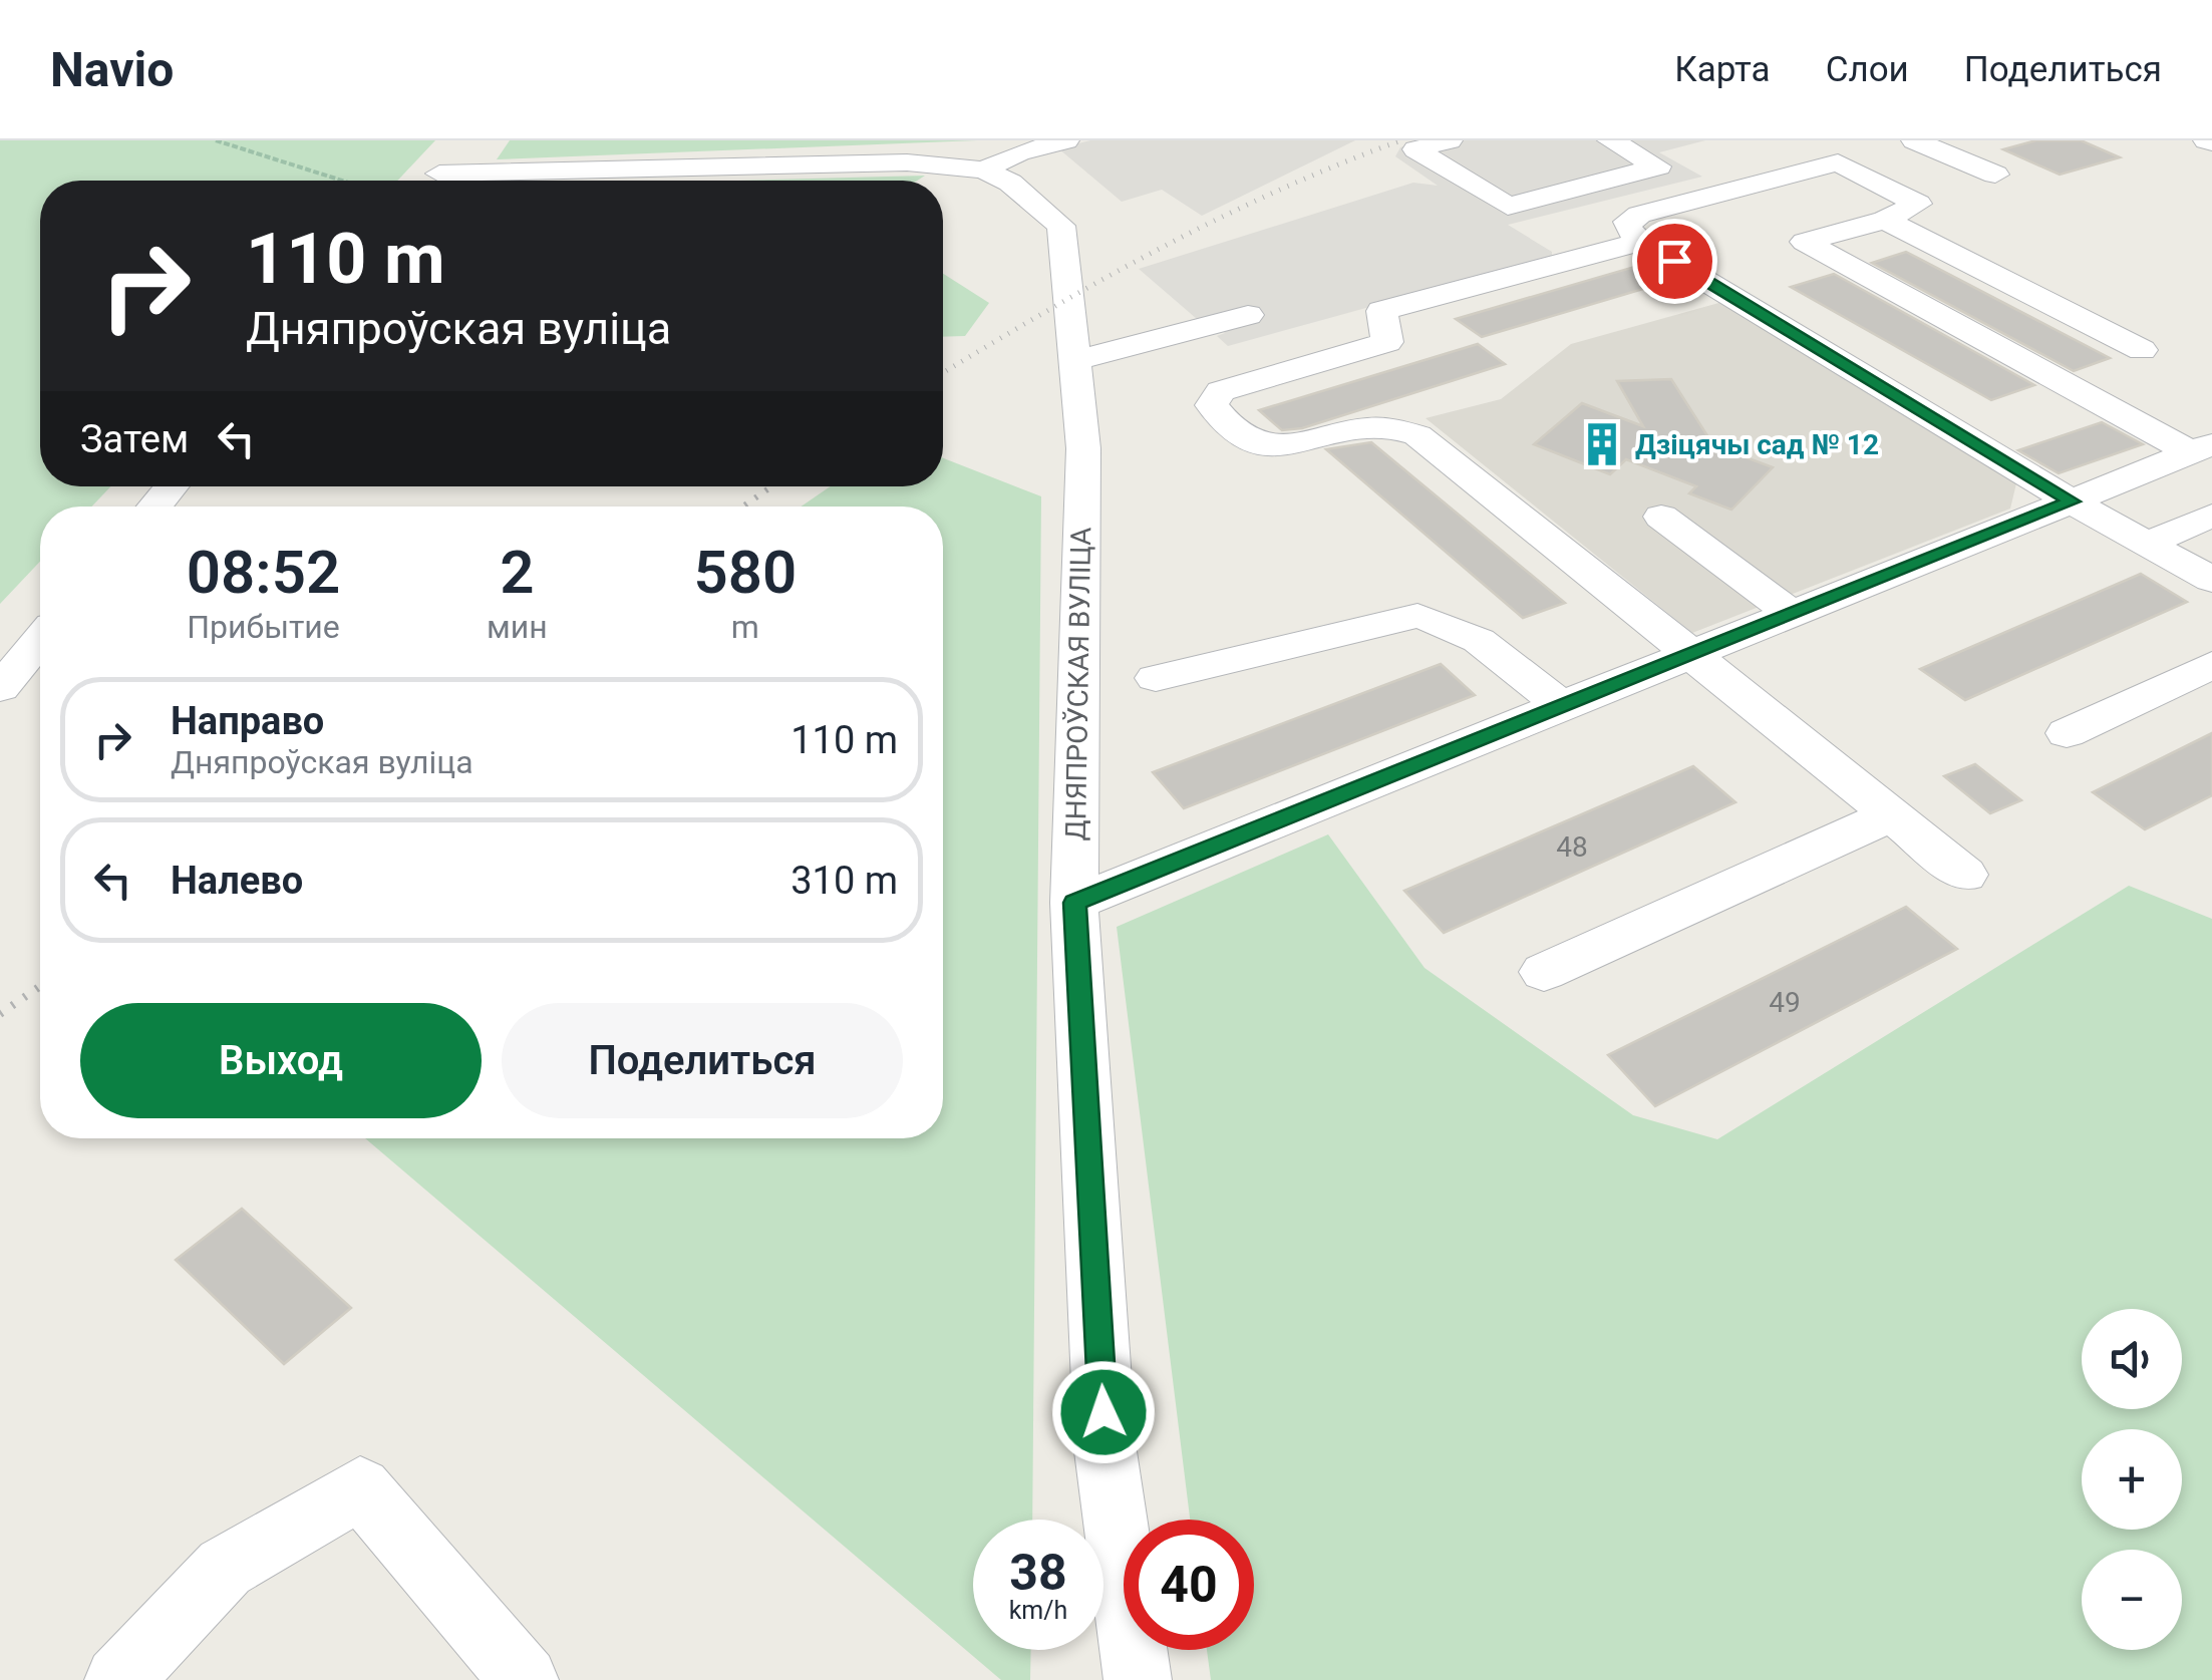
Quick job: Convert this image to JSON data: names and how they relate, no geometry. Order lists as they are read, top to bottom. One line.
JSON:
{"streets":{"street":["ДНЯПРОЎСКАЯ ВУЛІЦА"]},"places":{"building":["Дзіцячы сад № 12"]},"house_numbers":["48","49"],"page":{"header":"Navio","nav":["Карта","Слои","Поделиться"],"turn":["110 m","Дняпроўская вуліца"],"then":"Затем","eta":["08:52","Прибытие","2","мин","580","m"],"list":[{"name":"Направо","note":"Дняпроўская вуліца","value":"110 m"},{"name":"Налево","value":"310 m"}],"buttons":["Выход","Поделиться"],"map_buttons":["+","−"],"speed":"38 km/h","limit":"40"}}
